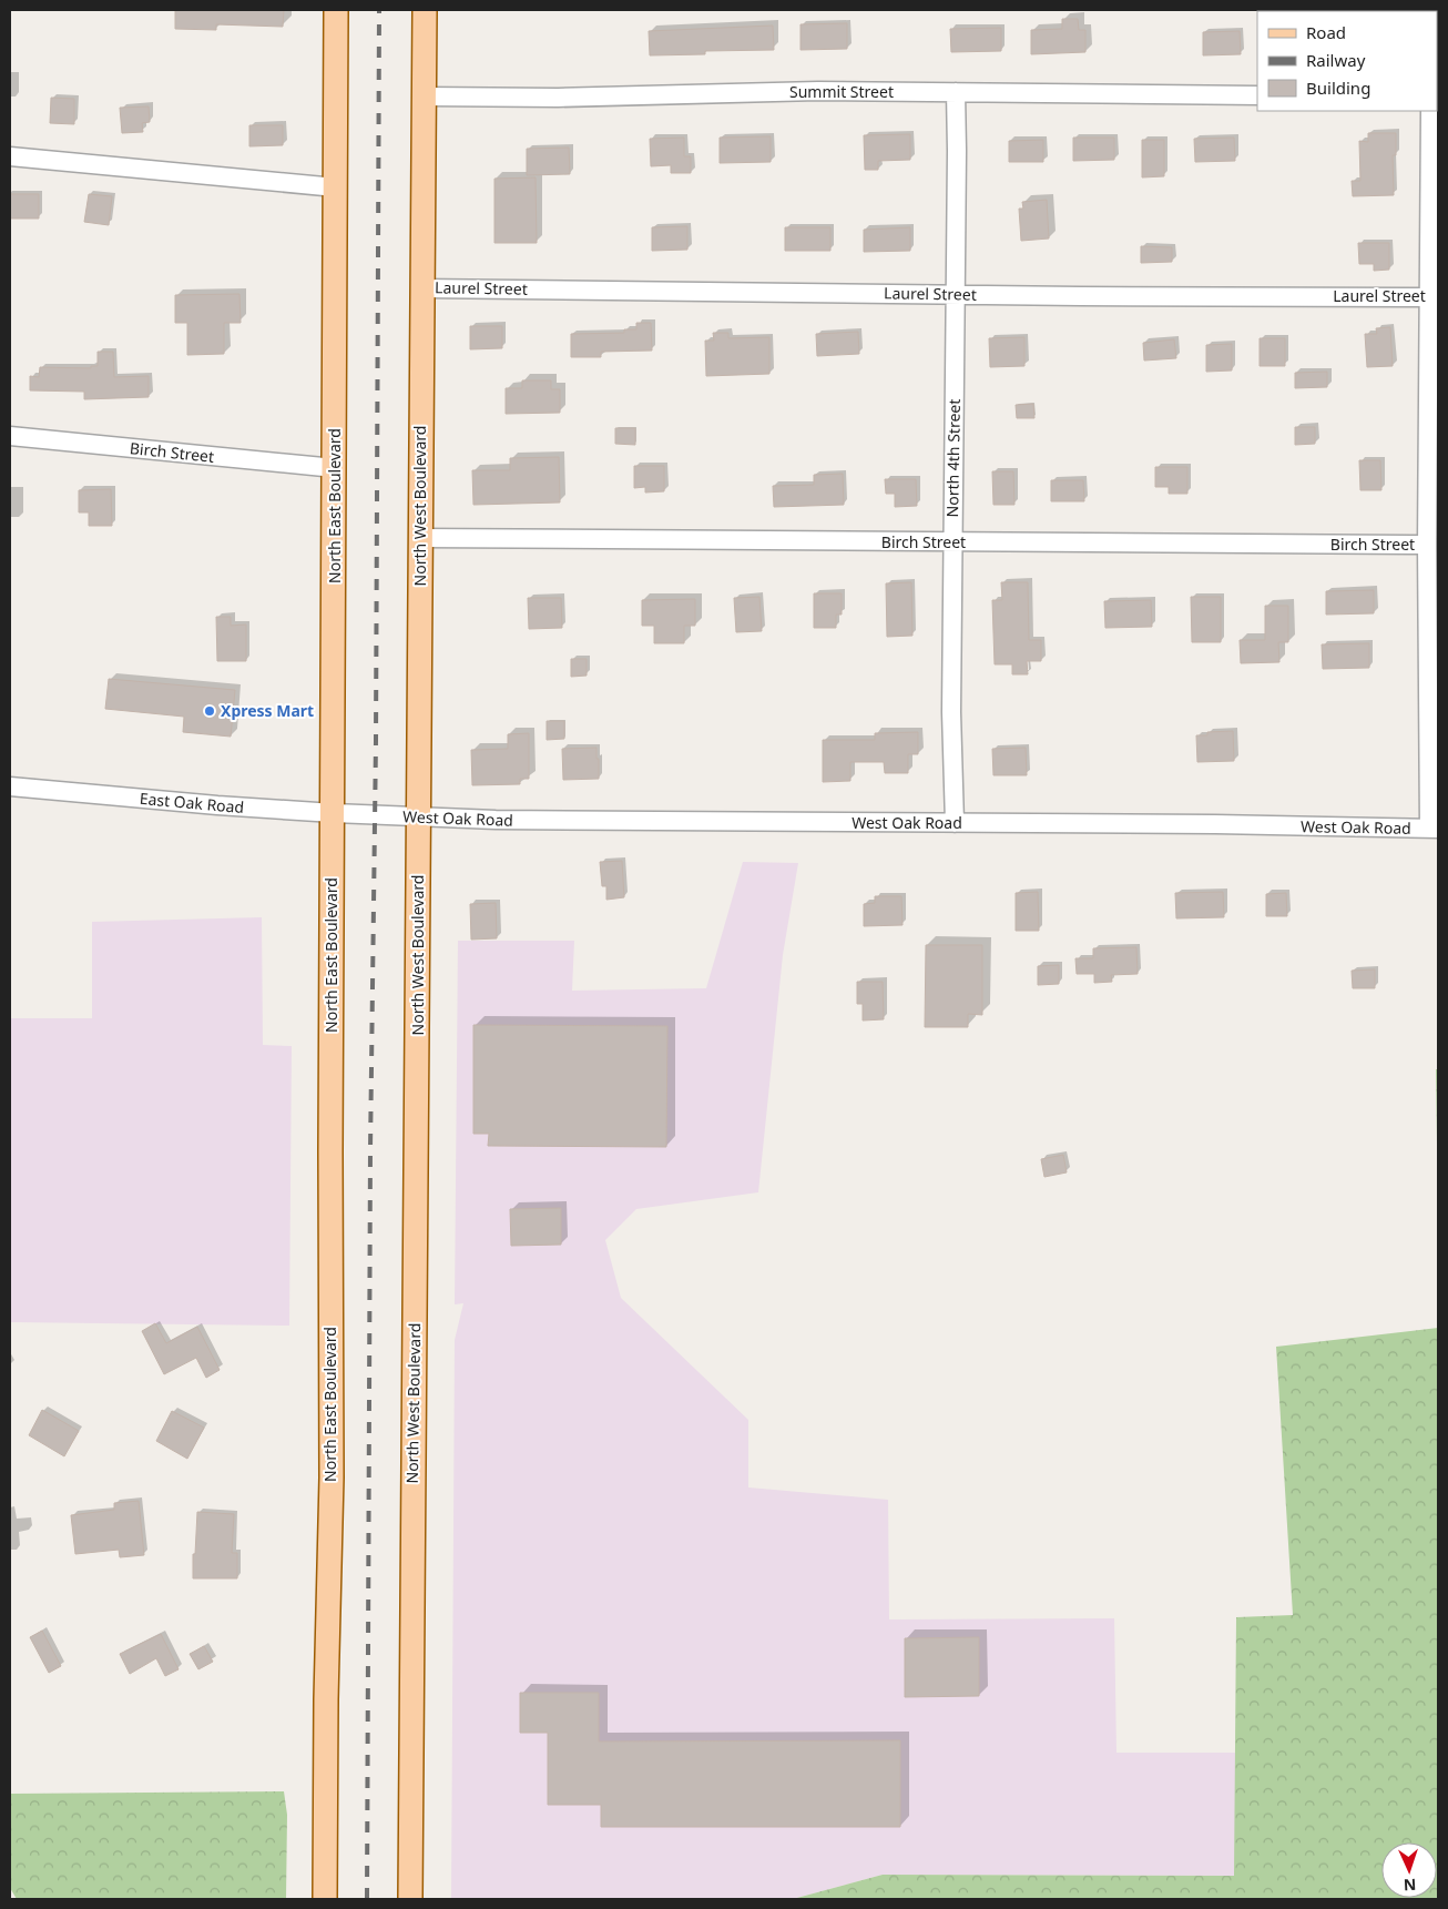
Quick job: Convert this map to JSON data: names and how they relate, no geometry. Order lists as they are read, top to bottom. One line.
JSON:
{"streets":{"main road":["North East Boulevard","North West Boulevard"],"street":["Summit Street","Laurel Street","Birch Street","North 4th Street","East Oak Road","West Oak Road"]},"crossings":[["Summit Street","North 4th Street"],["Summit Street","North West Boulevard"],["Laurel Street","North 4th Street"],["Laurel Street","North West Boulevard"],["Birch Street","North 4th Street"],["Birch Street","North East Boulevard"],["Birch Street","North West Boulevard"],["North 4th Street","West Oak Road"],["North East Boulevard","East Oak Road"],["North West Boulevard","West Oak Road"],["East Oak Road","West Oak Road"]],"places":["Xpress Mart"],"legend":["Road","Railway","Building"],"north":"bottom"}
